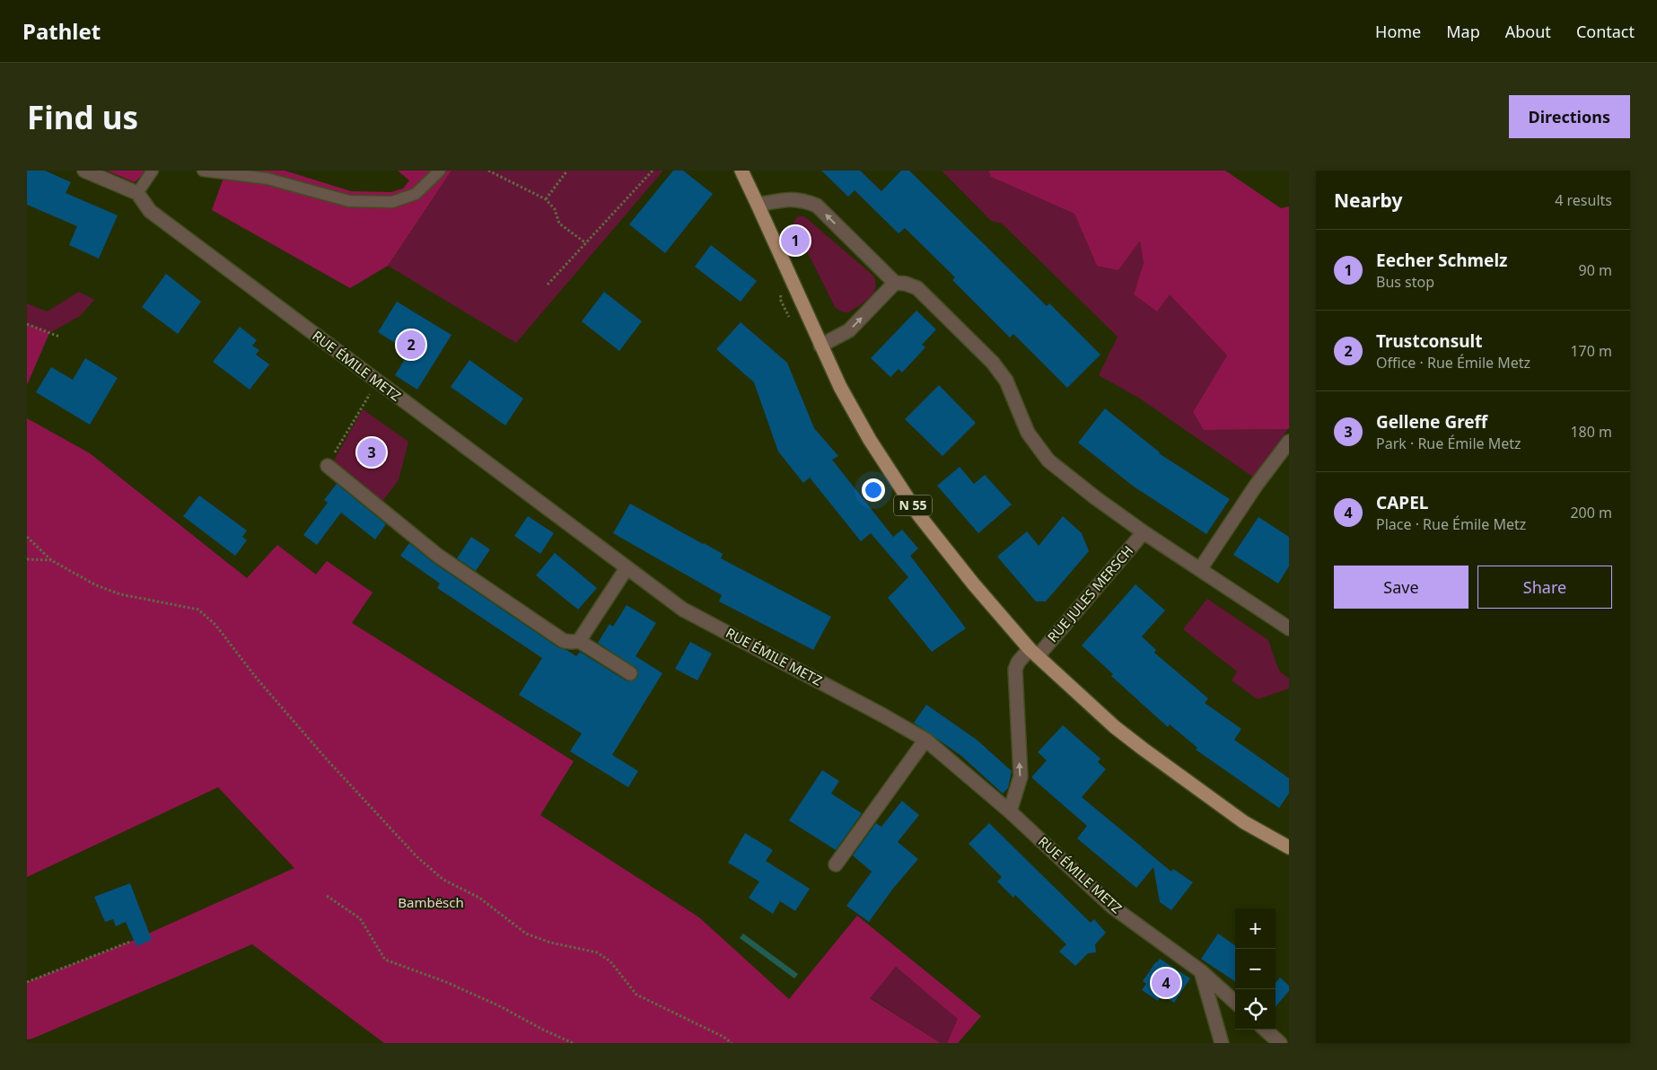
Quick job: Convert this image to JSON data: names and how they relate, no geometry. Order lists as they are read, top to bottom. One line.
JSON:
{"streets":{"main road":["N 55"],"street":["RUE ÉMILE METZ","RUE JULES MERSCH"]},"crossings":[["RUE ÉMILE METZ","RUE JULES MERSCH"],["N 55","RUE JULES MERSCH"]],"parks":["Bambësch"],"page":{"header":"Pathlet","nav":["Home","Map","About","Contact"],"buttons":["Directions",["Save","Share"]],"title":"Find us","heading":["Nearby","4 results"],"pins":["1","2","3","4"],"list":[{"mark":"1","name":"Eecher Schmelz","note":"Bus stop","value":"90 m"},{"mark":"2","name":"Trustconsult","note":"Office · Rue Émile Metz","value":"170 m"},{"mark":"3","name":"Gellene Greff","note":"Park · Rue Émile Metz","value":"180 m"},{"mark":"4","name":"CAPEL","note":"Place · Rue Émile Metz","value":"200 m"}],"map_buttons":["+","−"]}}
